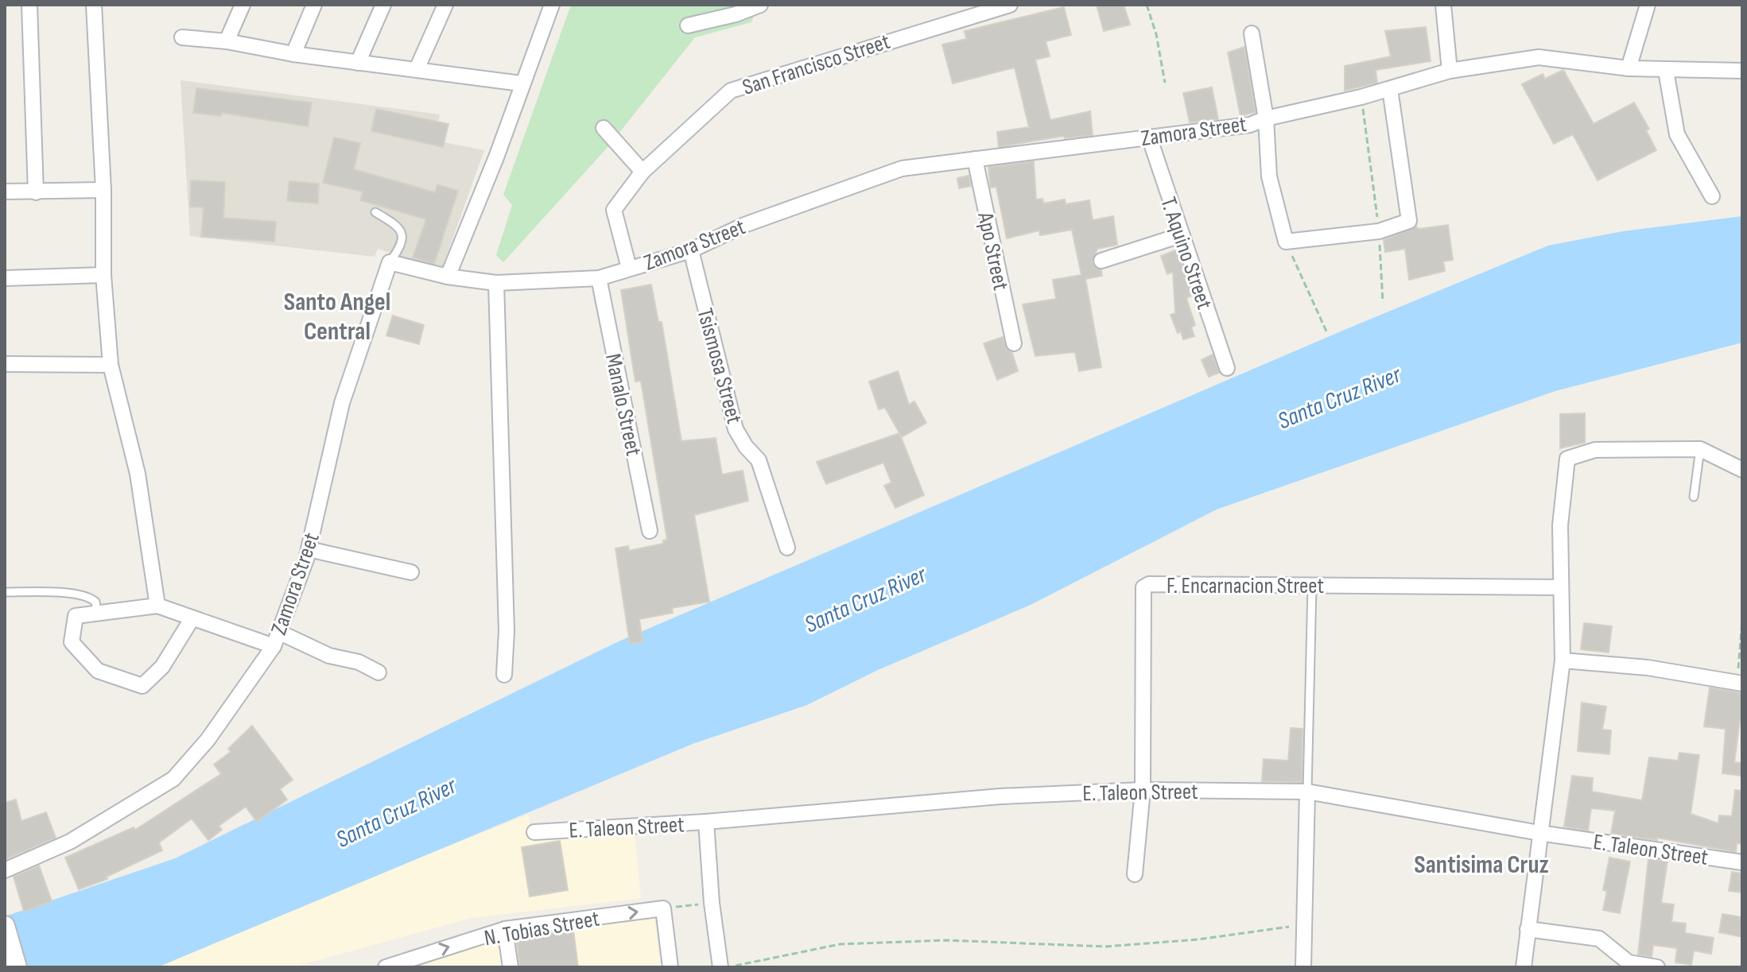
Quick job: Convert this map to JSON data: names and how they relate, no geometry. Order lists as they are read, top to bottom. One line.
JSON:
{"streets":{"street":["San Francisco Street","Zamora Street","Apo Street","T. Aquino Street","Tsismosa Street","Manalo Street","F. Encarnacion Street","E. Taleon Street","N. Tobias Street"]},"crossings":[["San Francisco Street","Zamora Street"],["Zamora Street","Apo Street"],["Zamora Street","T. Aquino Street"],["Zamora Street","Tsismosa Street"],["Zamora Street","Manalo Street"],["F. Encarnacion Street","E. Taleon Street"]],"one_way":["N. Tobias Street"],"districts":["Santo Angel Central","Santisima Cruz"],"water":["Santa Cruz River"]}
